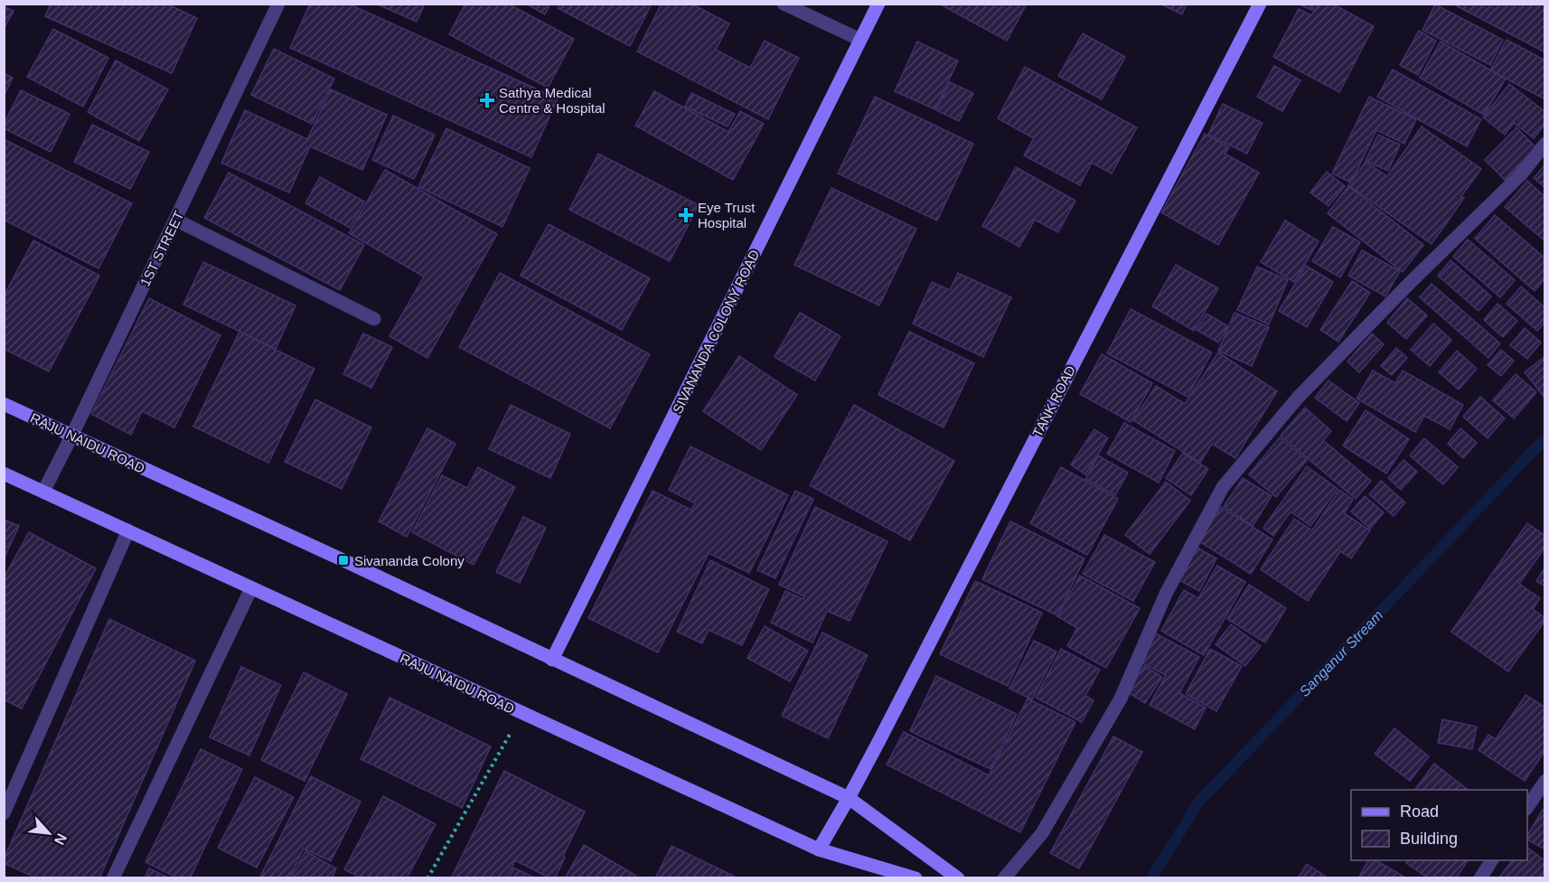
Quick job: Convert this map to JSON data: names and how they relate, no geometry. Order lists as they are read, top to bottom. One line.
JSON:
{"streets":{"main road":["SIVANANDA COLONY ROAD","TANK ROAD","RAJU NAIDU ROAD"],"street":["1ST STREET"]},"crossings":[["1ST STREET","RAJU NAIDU ROAD"],["SIVANANDA COLONY ROAD","RAJU NAIDU ROAD"],["TANK ROAD","RAJU NAIDU ROAD"]],"water":["Sanganur Stream"],"places":{"health":["Sathya Medical Centre & Hospital","Eye Trust Hospital"],"transit":["Sivananda Colony"]},"legend":["Road","Building"],"north":"bottom right"}
